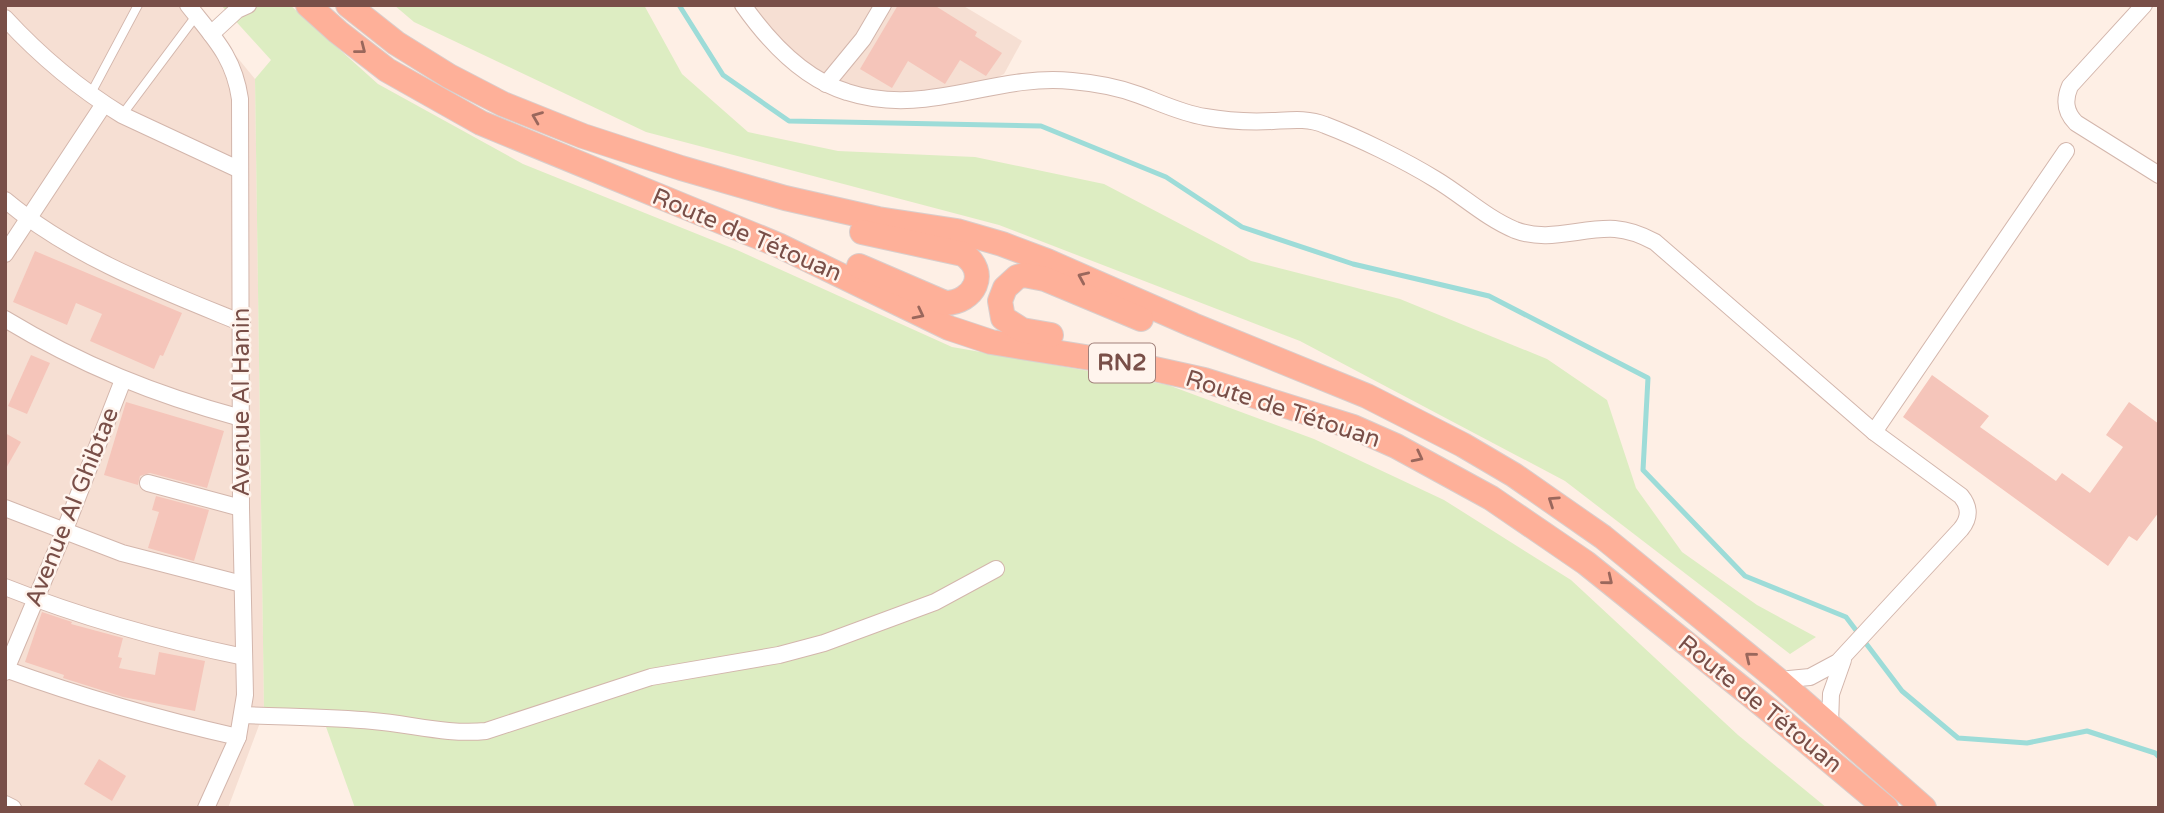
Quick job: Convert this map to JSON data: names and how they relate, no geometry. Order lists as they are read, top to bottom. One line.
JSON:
{"streets":{"highway":["Route de Tétouan","RN2"],"street":["Avenue Al Hanin","Avenue Al Ghibtae"]}}
